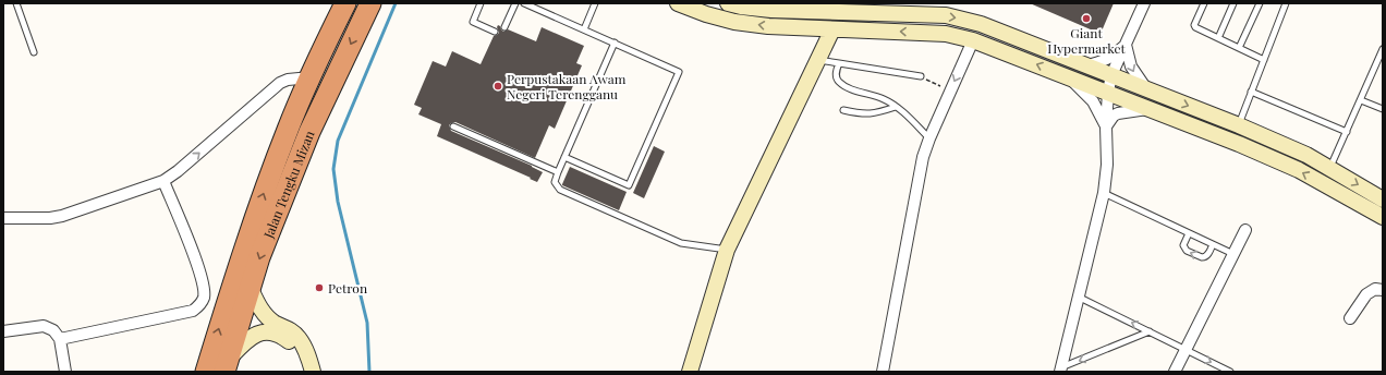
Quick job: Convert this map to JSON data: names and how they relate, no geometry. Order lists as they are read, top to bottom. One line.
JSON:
{"streets":{"highway":["Jalan Tengku Mizan"]},"places":["Giant Hypermarket","Perpustakaan Awam Negeri Terengganu","Petron"]}
